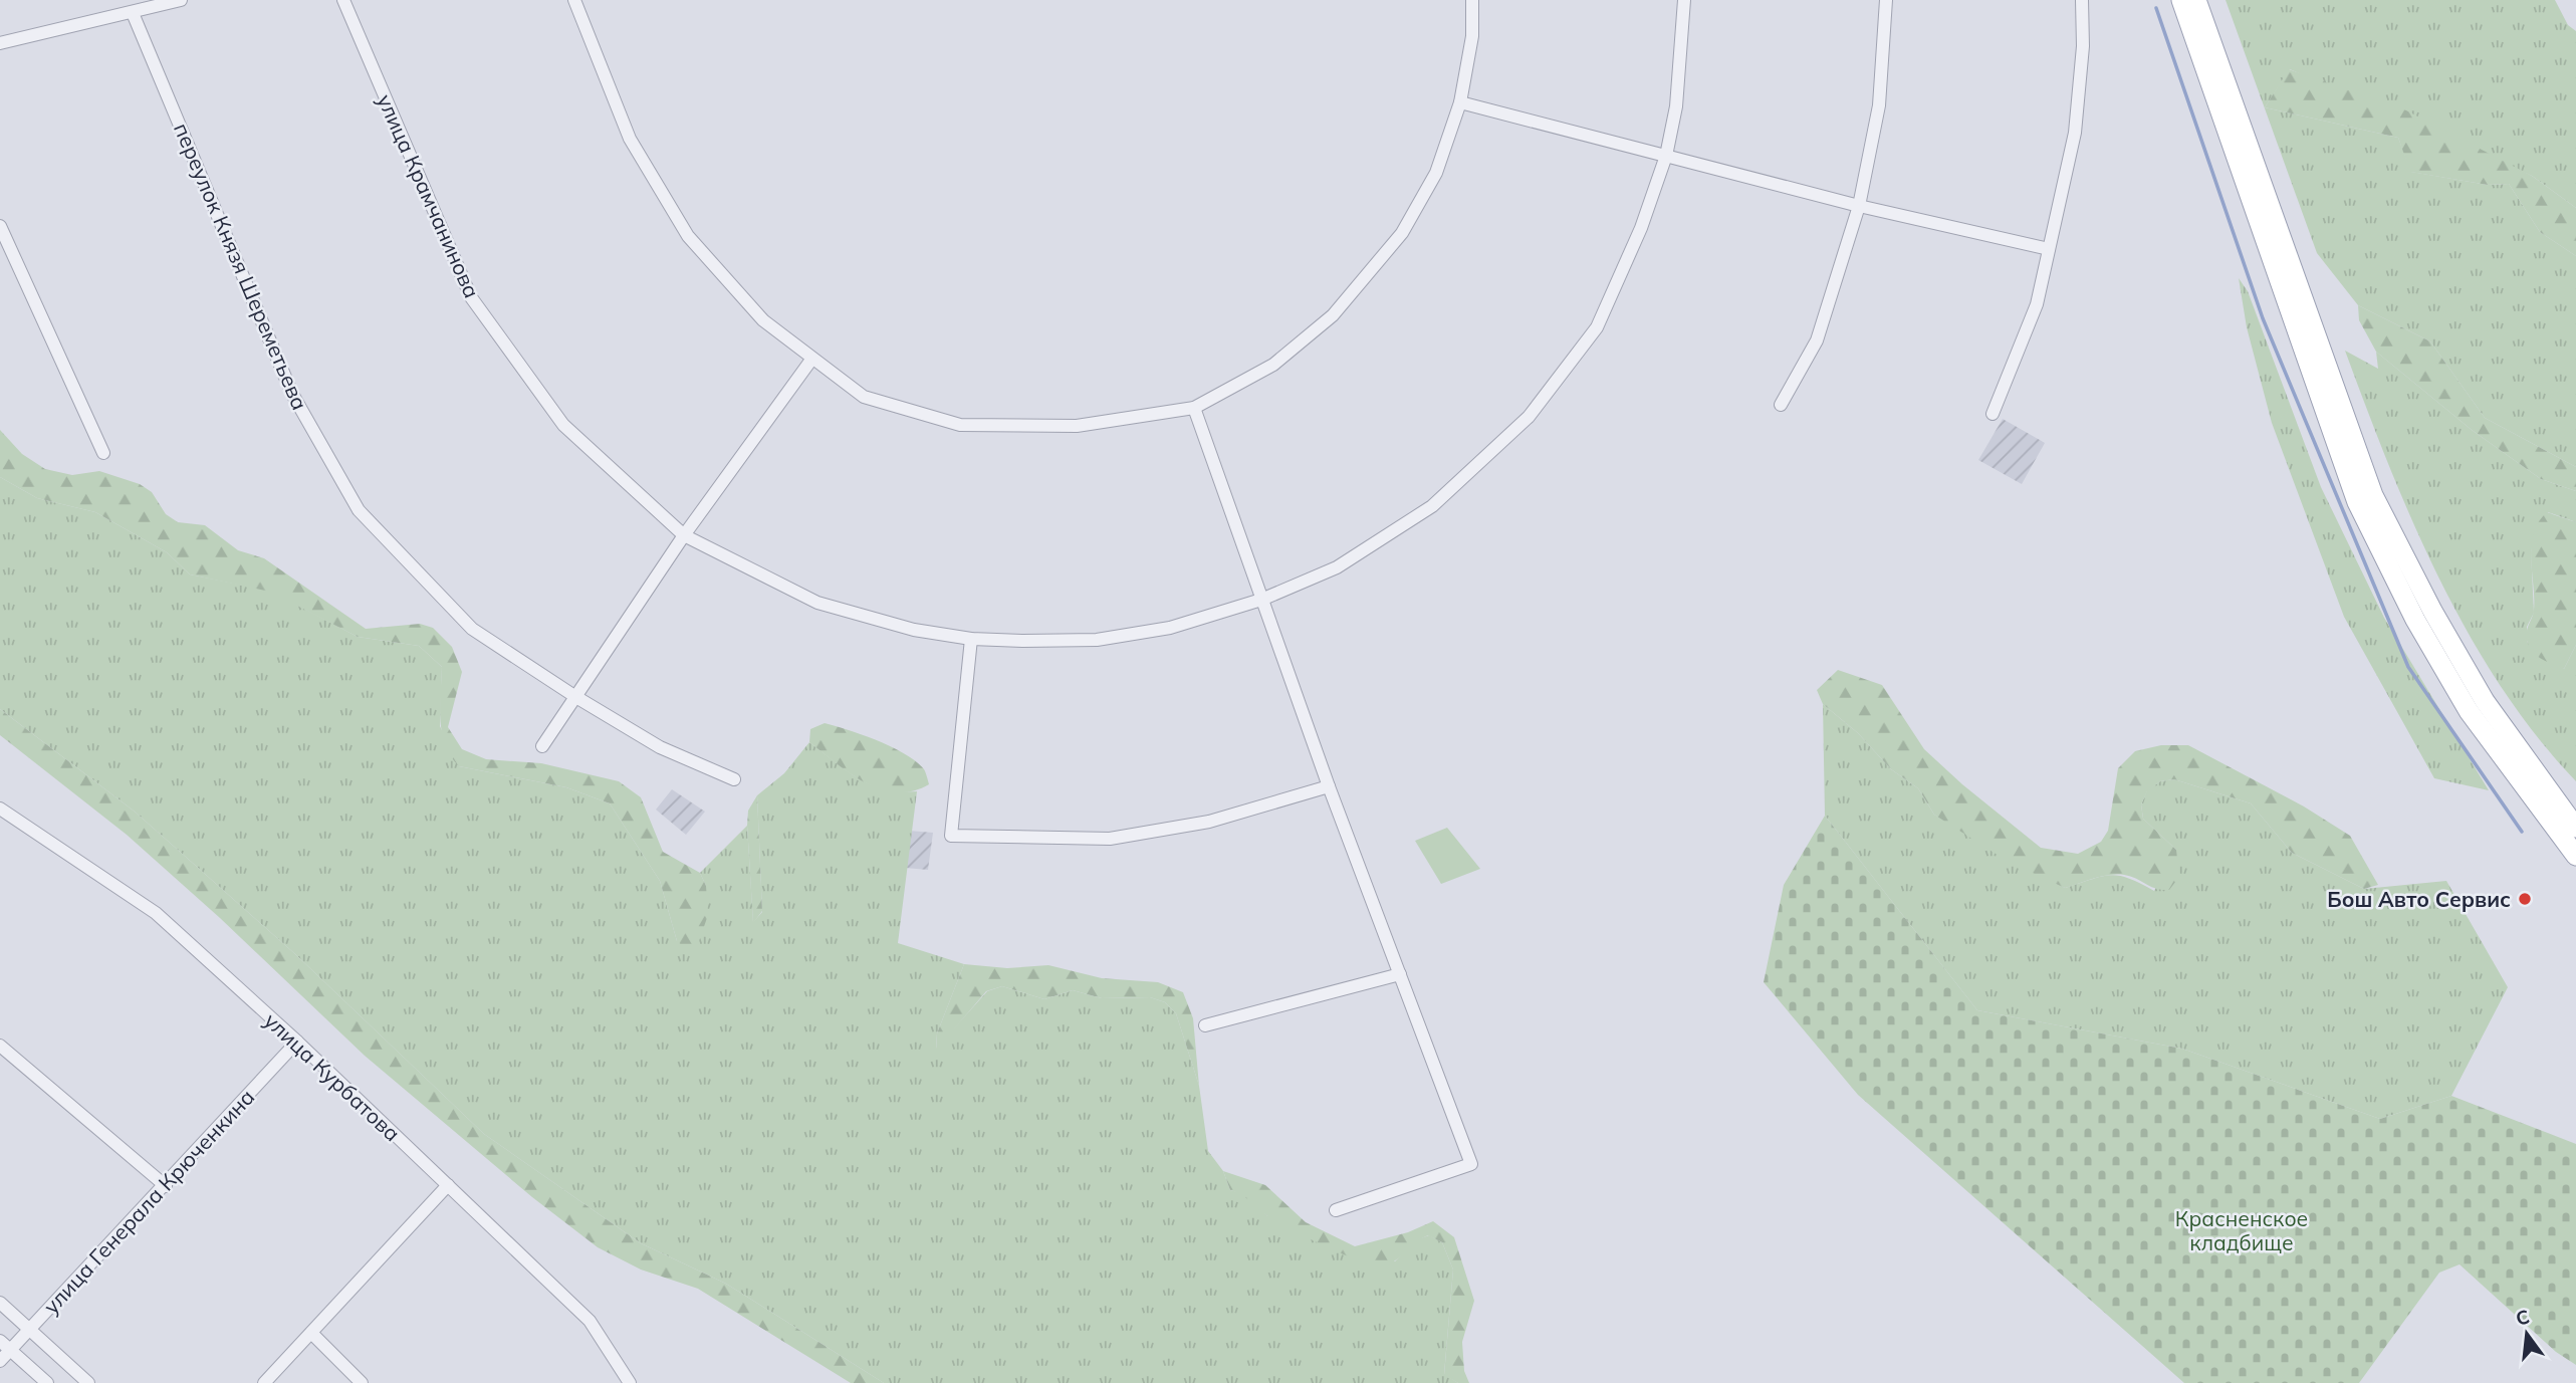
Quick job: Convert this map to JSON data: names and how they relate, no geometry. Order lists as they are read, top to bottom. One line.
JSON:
{"streets":{"street":["улица Крамчанинова","переулок Князя Шереметьева","улица Курбатова","улица Генерала Крюченкина"]},"crossings":[["улица Курбатова","улица Генерала Крюченкина"]],"parks":["Красненское кладбище"],"places":["Бош Авто Сервис"],"north":"top"}
